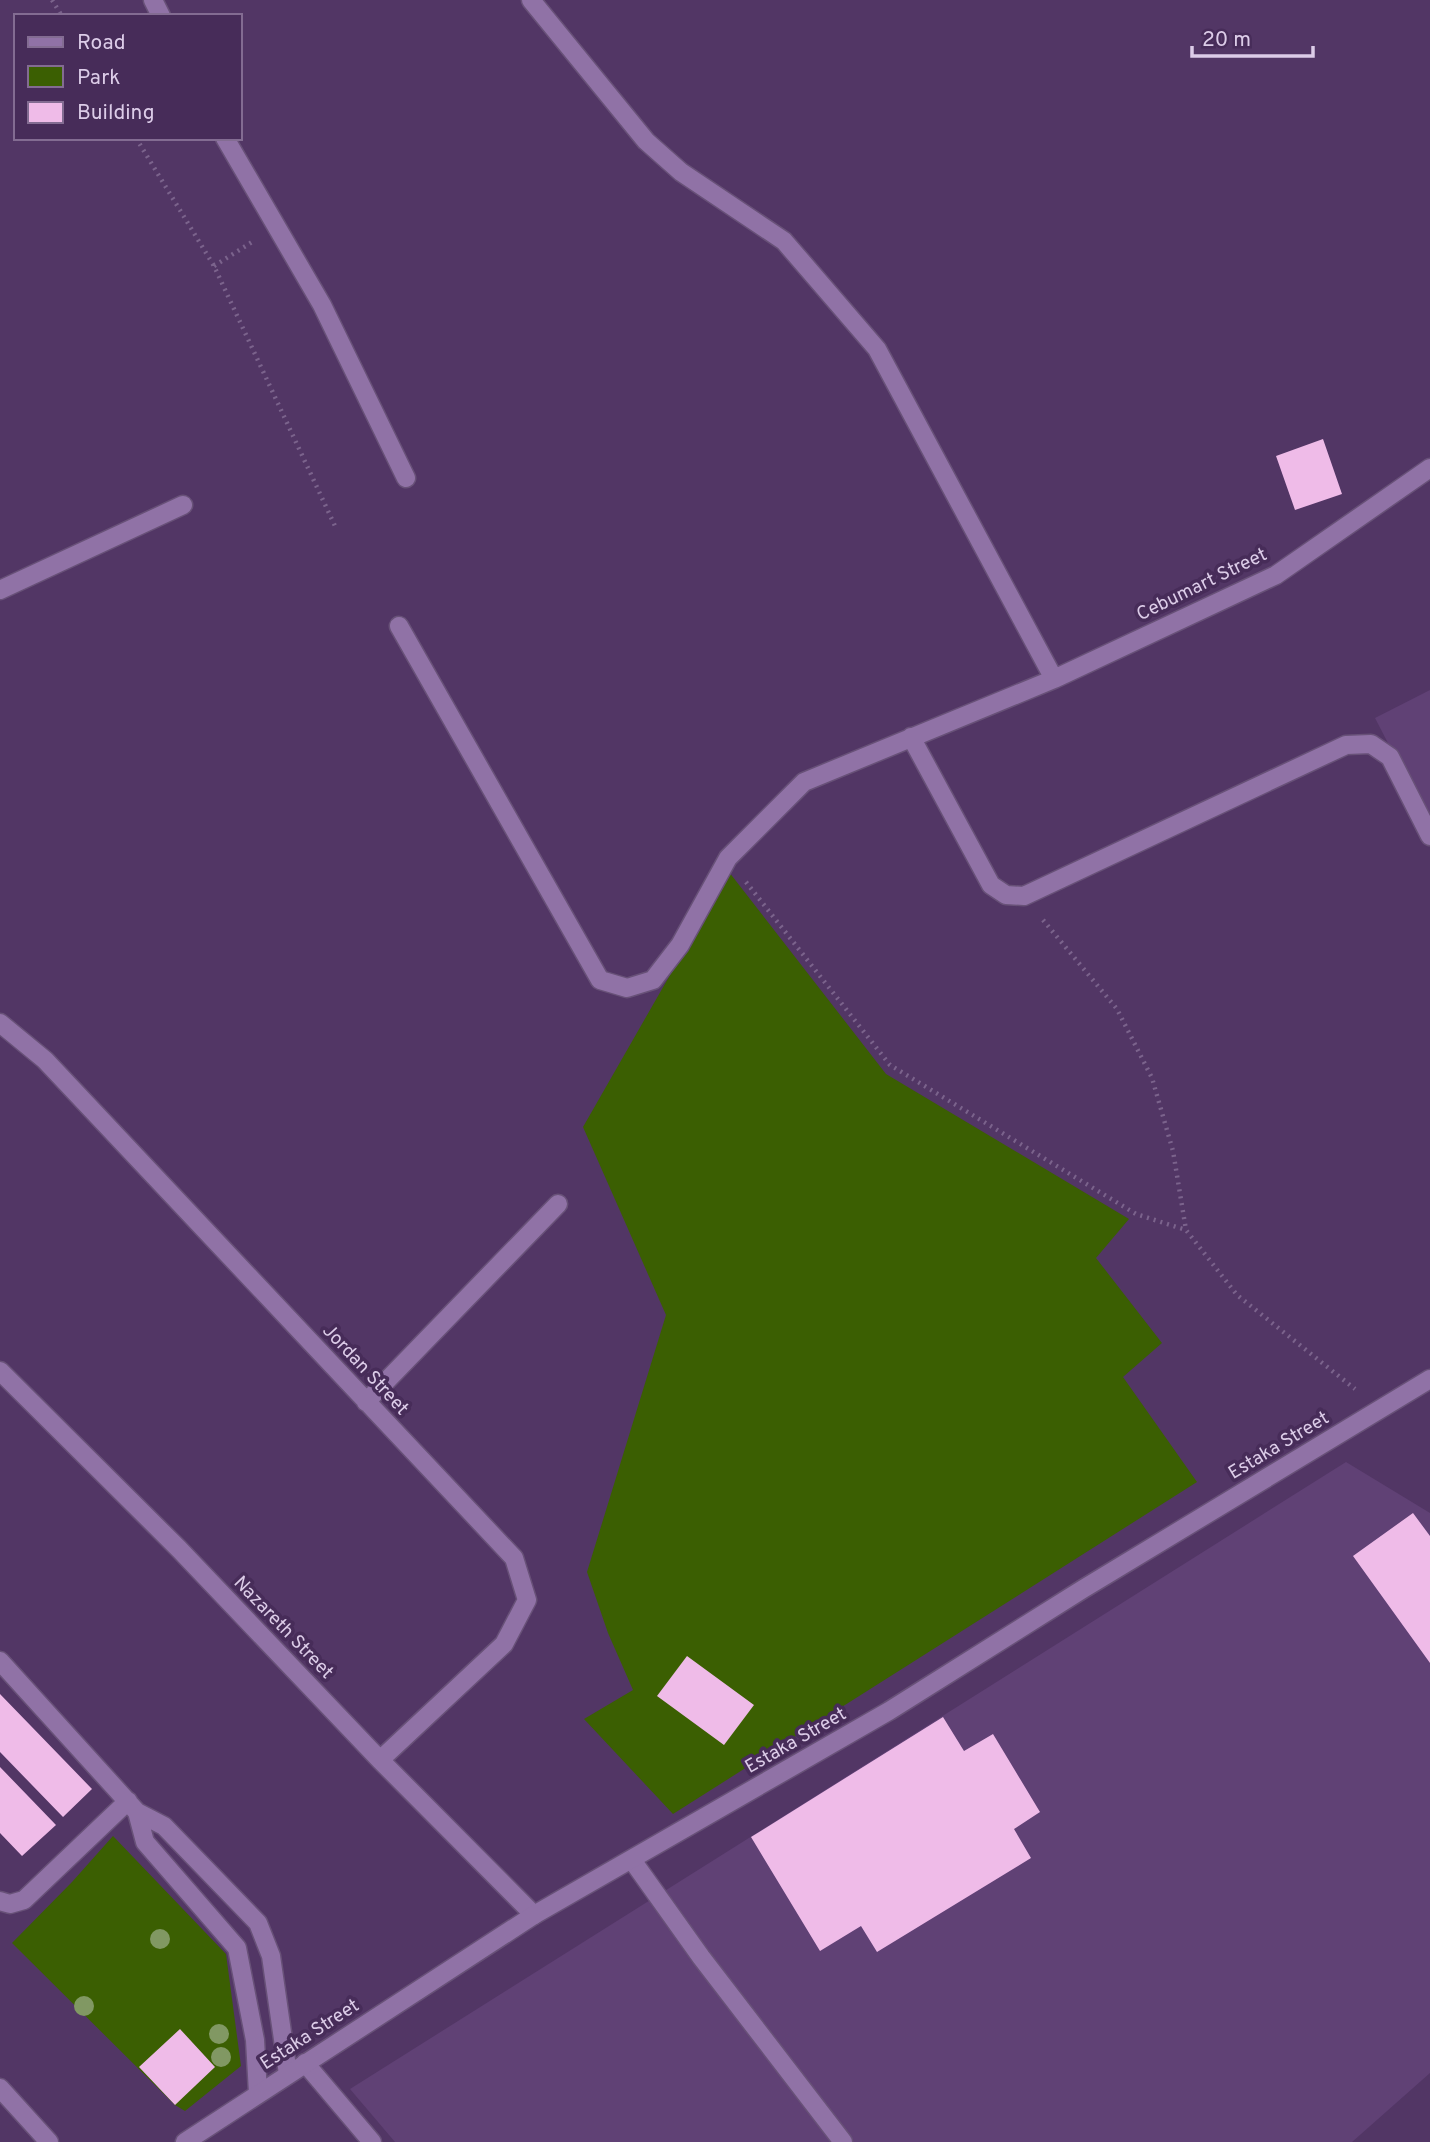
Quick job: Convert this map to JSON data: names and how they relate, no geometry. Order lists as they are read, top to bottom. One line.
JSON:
{"streets":{"street":["Cebumart Street","Jordan Street","Estaka Street","Nazareth Street"]},"crossings":[["Jordan Street","Nazareth Street"],["Estaka Street","Nazareth Street"]],"legend":["Road","Park","Building"],"scale_bar":"20 m"}
